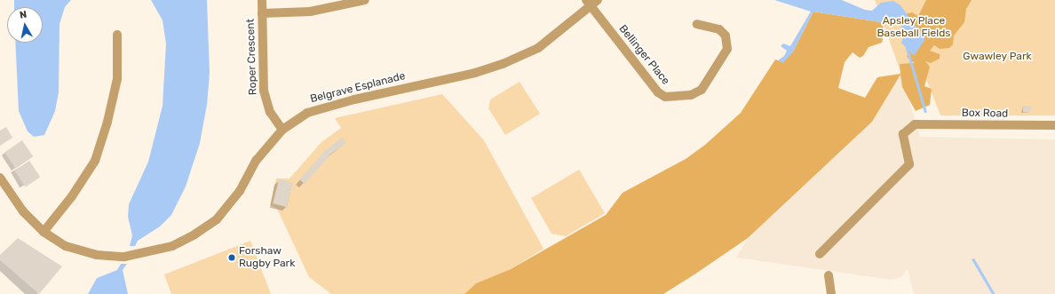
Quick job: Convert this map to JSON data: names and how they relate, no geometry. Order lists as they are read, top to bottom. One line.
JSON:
{"streets":{"street":["Bellinger Place","Roper Crescent","Belgrave Esplanade","Box Road"]},"crossings":[["Bellinger Place","Belgrave Esplanade"],["Roper Crescent","Belgrave Esplanade"]],"parks":["Apsley Place Baseball Fields","Gwawley Park"],"places":["Forshaw Rugby Park"],"north":"top"}
